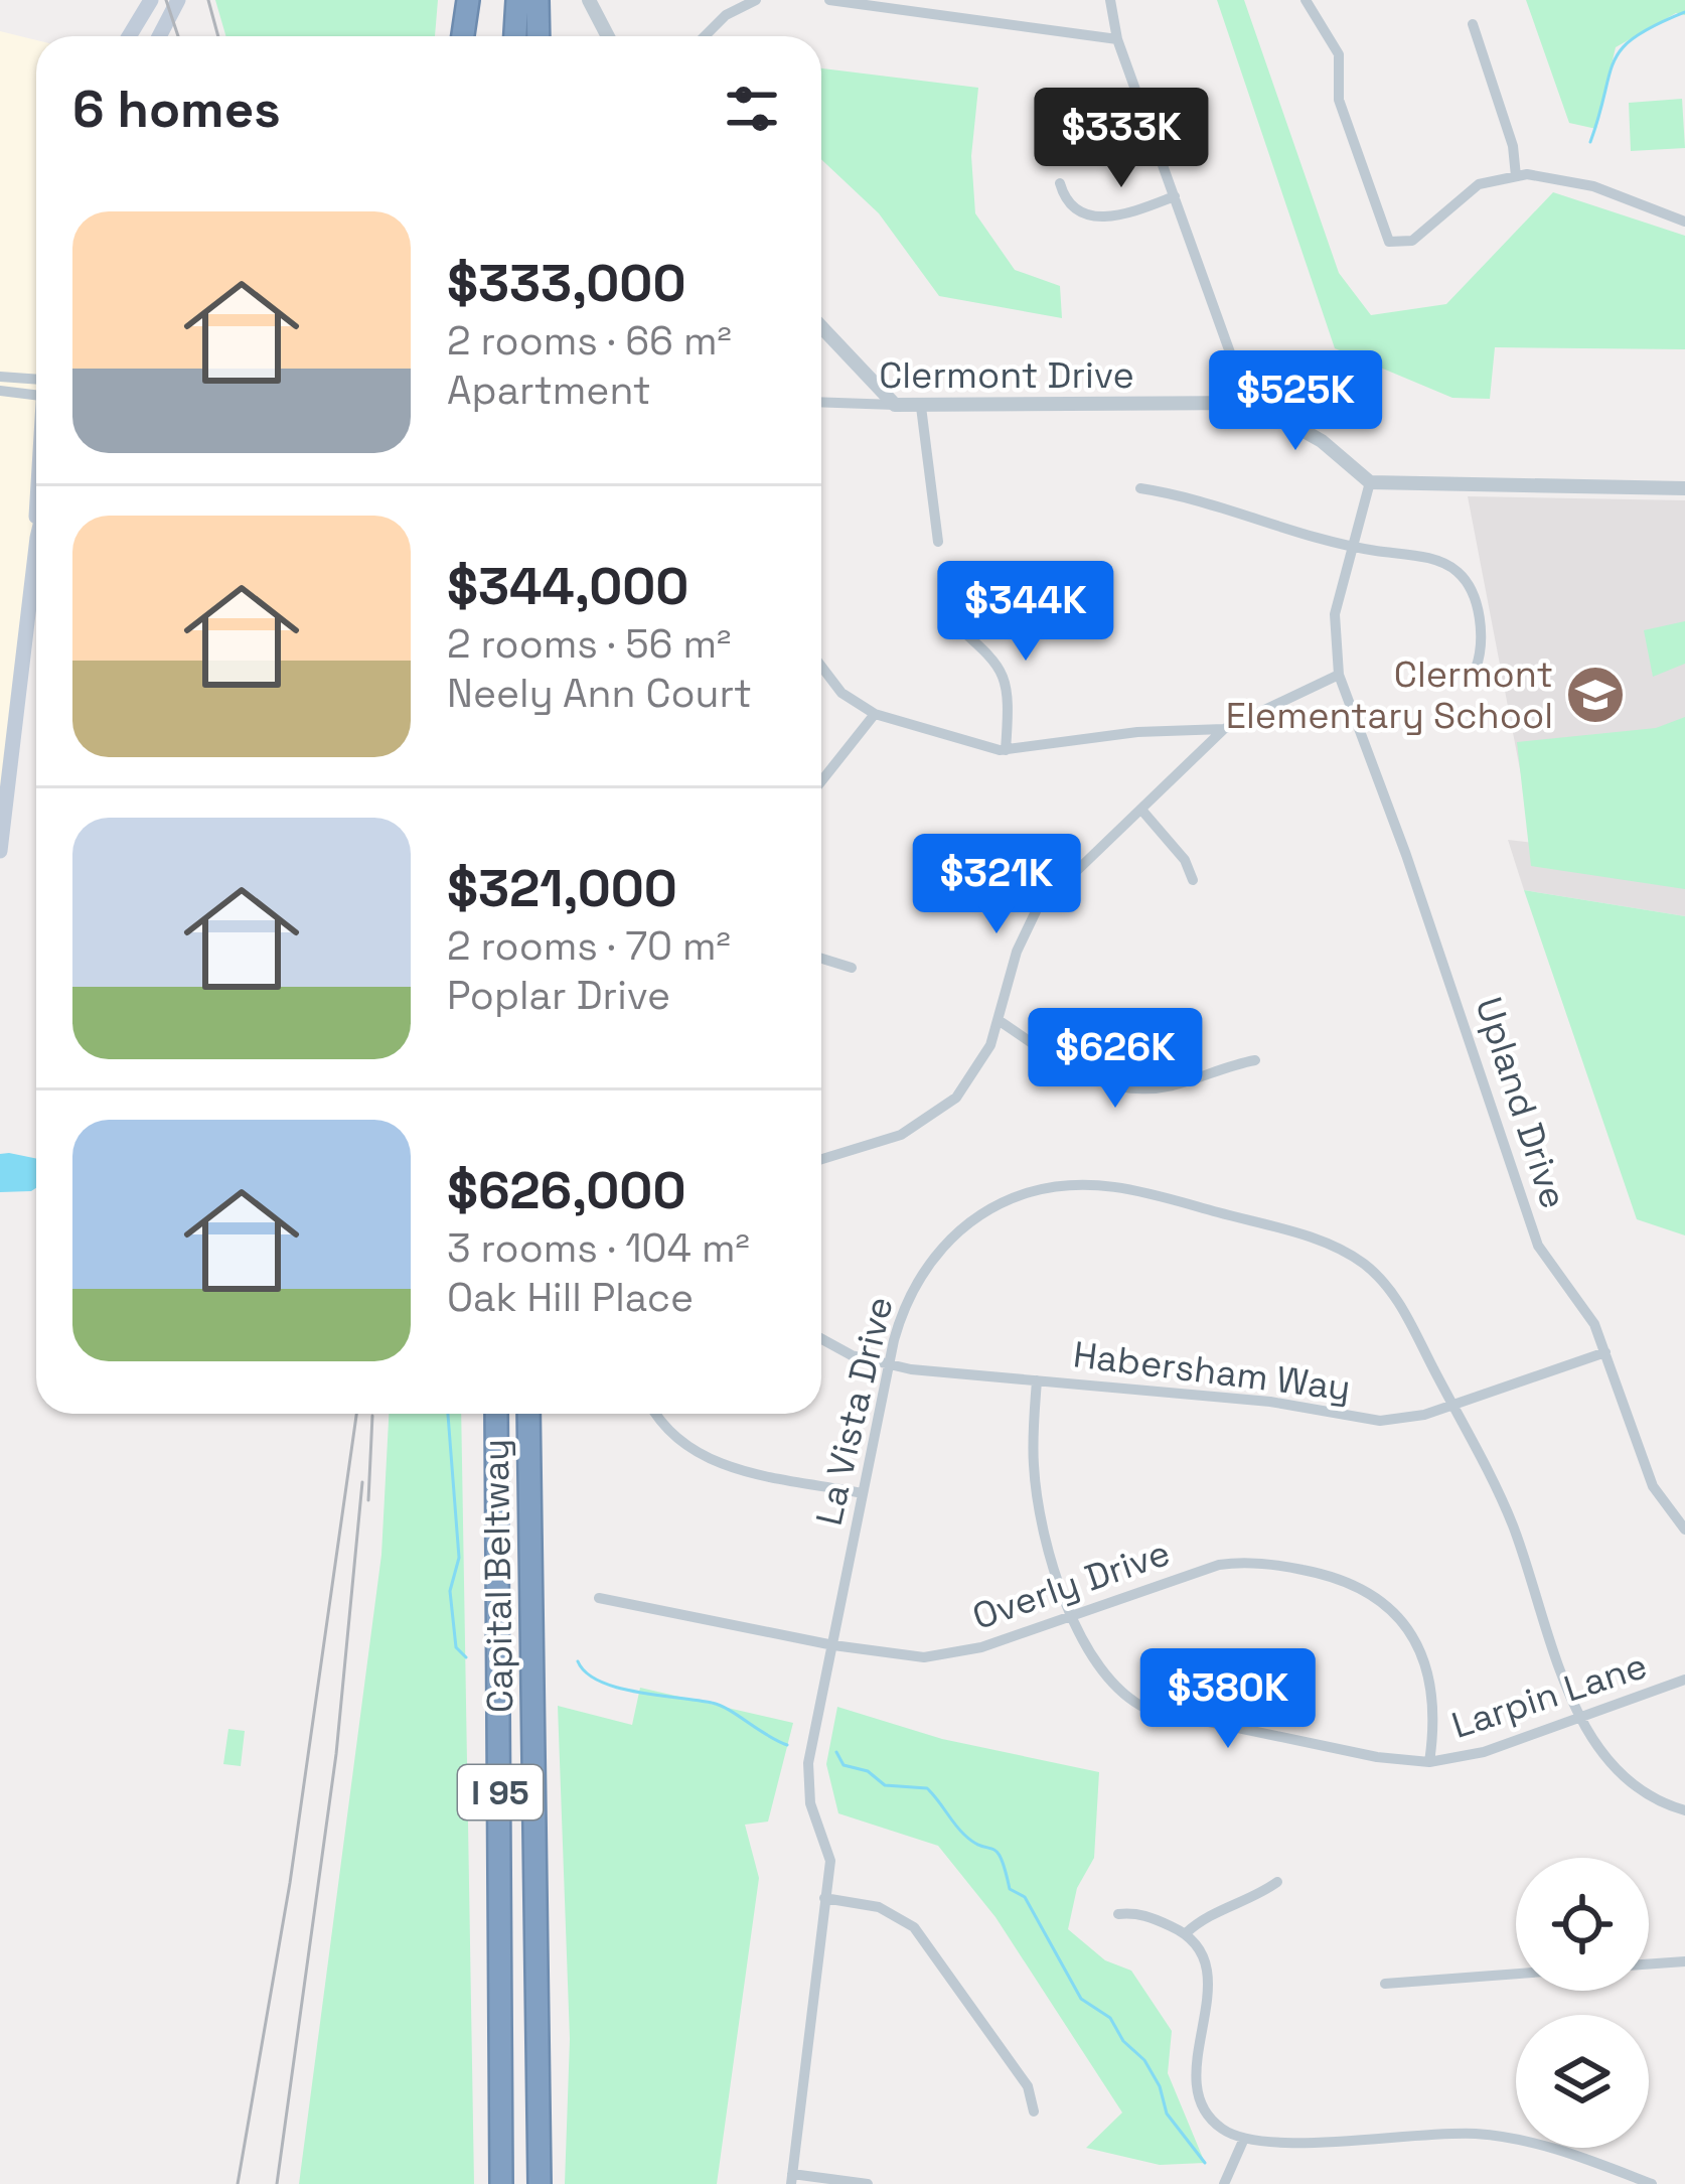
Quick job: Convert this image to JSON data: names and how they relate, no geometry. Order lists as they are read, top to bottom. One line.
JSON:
{"streets":{"highway":["Capital Beltway","I 95"],"street":["Clermont Drive","Upland Drive","Habersham Way","La Vista Drive","Overly Drive","Larpin Lane"]},"crossings":[["Upland Drive","Habersham Way"],["Habersham Way","La Vista Drive"],["Habersham Way","Larpin Lane"],["La Vista Drive","Overly Drive"],["La Vista Drive","Larpin Lane"],["Overly Drive","Larpin Lane"]],"places":{"school or university":["Clermont Elementary School"]},"page":{"heading":"6 homes","price":["$333K","$525K","$344K","$321K","$626K","$380K"],"list":[{"name":"$333,000","note":"2 rooms · 66 m² · Apartment"},{"name":"$344,000","note":"2 rooms · 56 m² · Neely Ann Court"},{"name":"$321,000","note":"2 rooms · 70 m² · Poplar Drive"},{"name":"$626,000","note":"3 rooms · 104 m² · Oak Hill Place"}]}}
